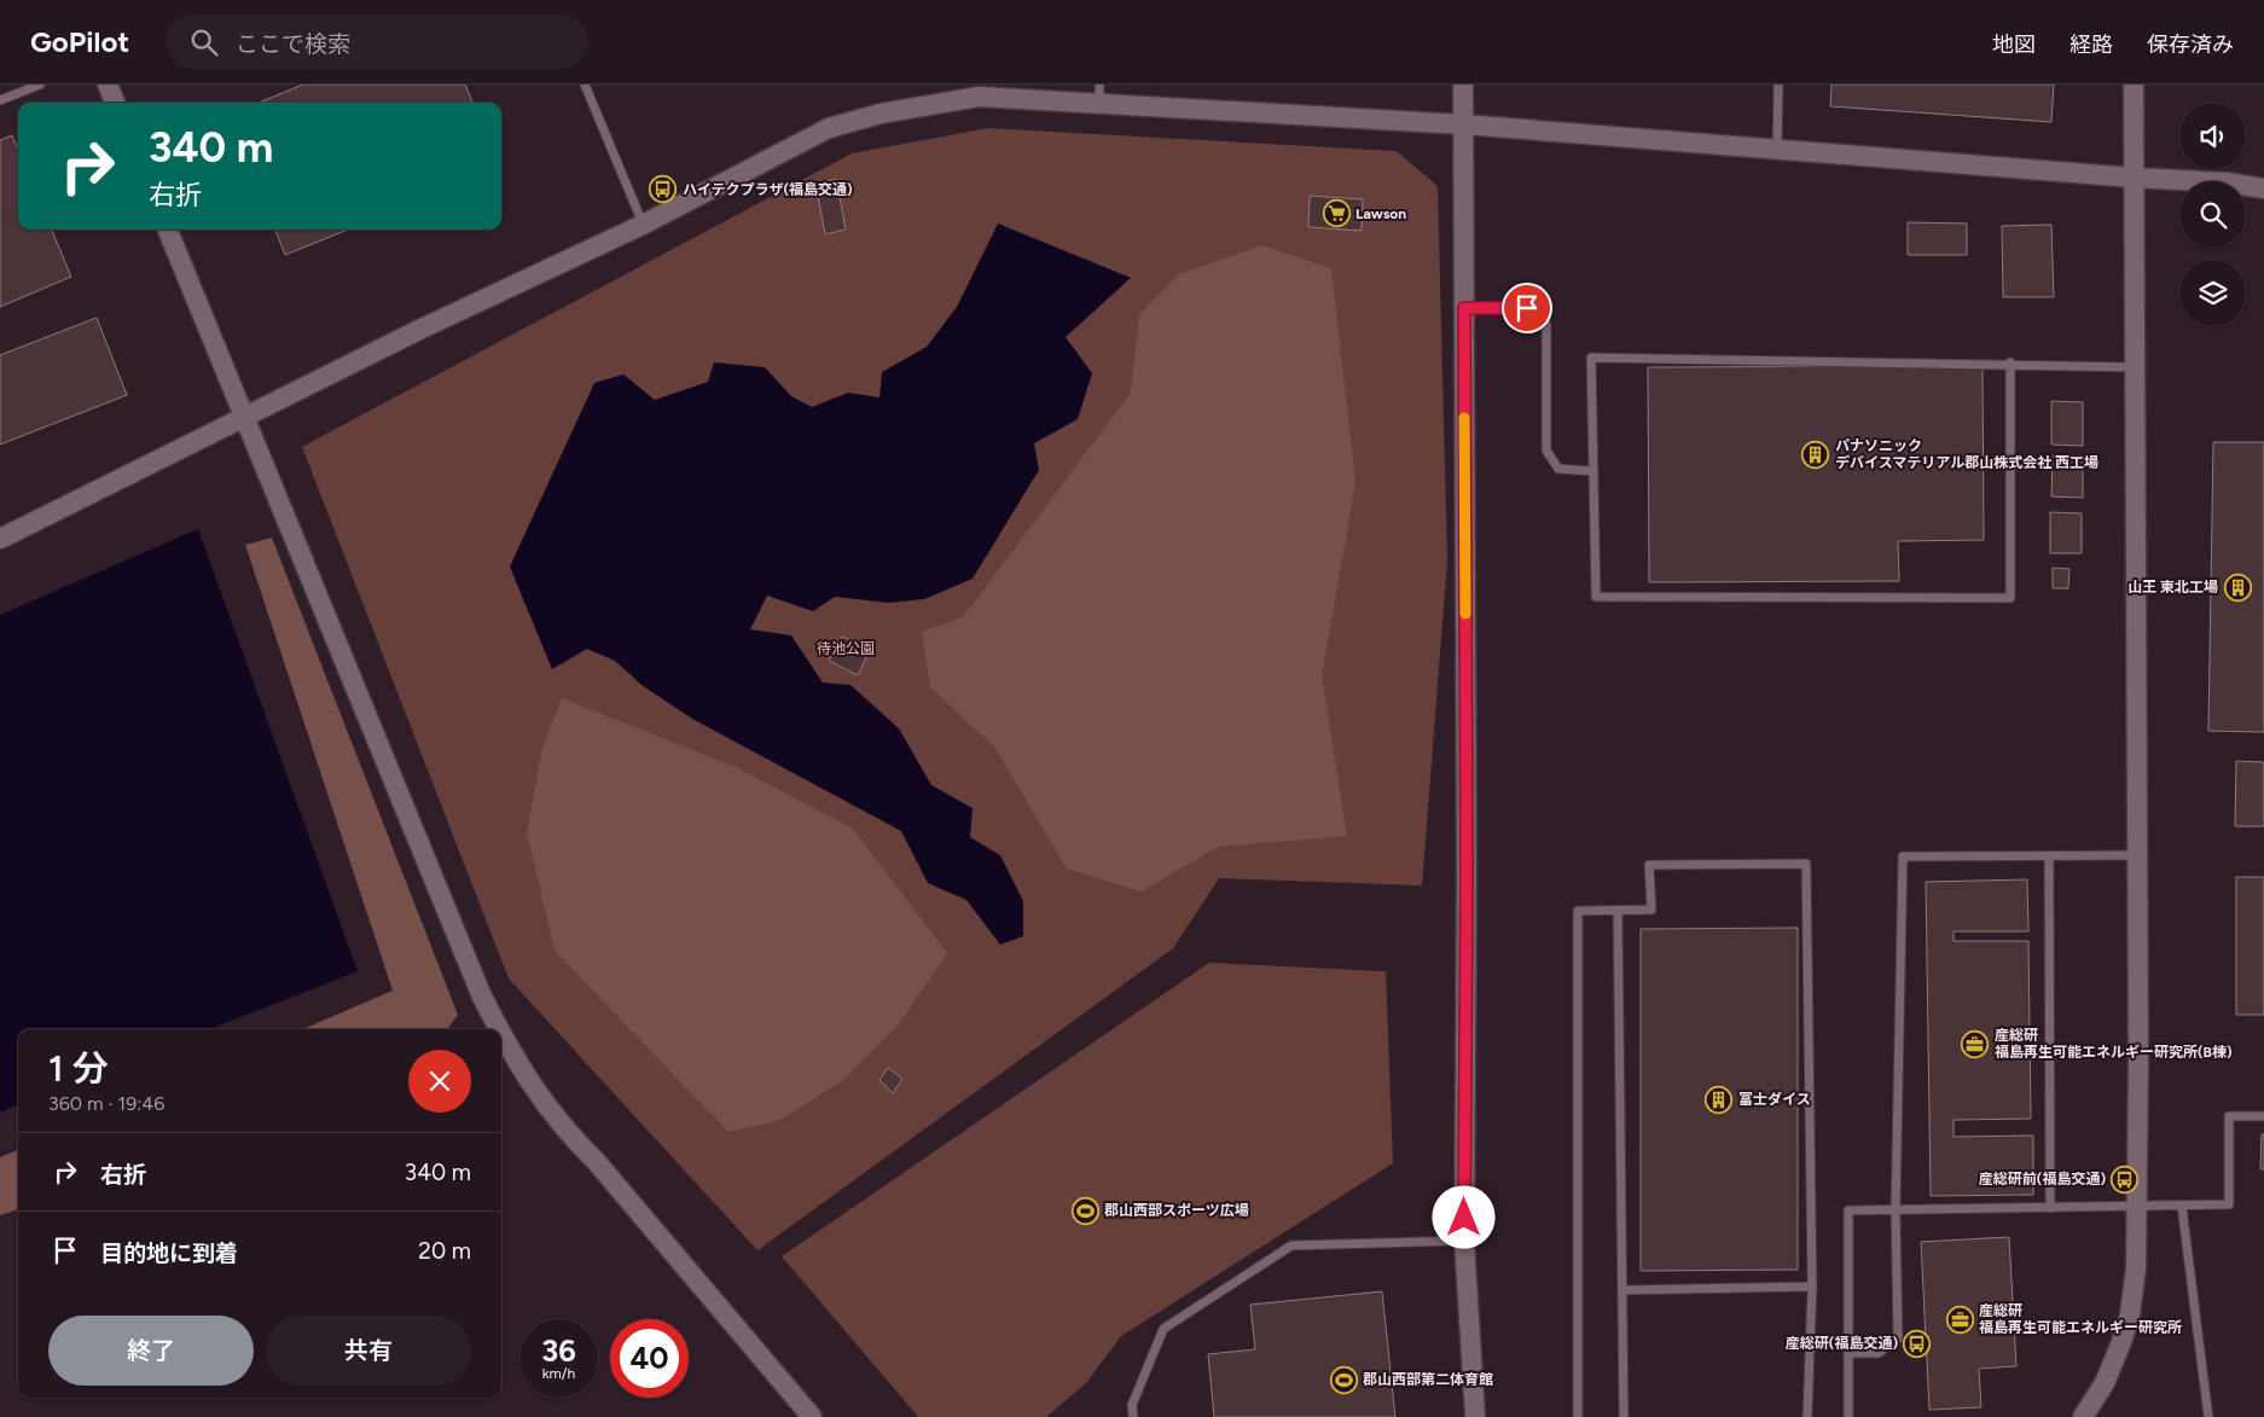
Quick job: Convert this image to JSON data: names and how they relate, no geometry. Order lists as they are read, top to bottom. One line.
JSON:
{"parks":["待池公園"],"places":{"bus stop":["ハイテクプラザ(福島交通)","産総研前(福島交通)","産総研(福島交通)"],"supermarket":["Lawson"],"building":["パナソニック デバイスマテリアル郡山株式会社 西工場","山王 東北工場","冨士ダイス"],"office":["産総研 福島再生可能エネルギー研究所(B棟)","産総研 福島再生可能エネルギー研究所"],"sports":["郡山西部スポーツ広場","郡山西部第二体育館"]},"page":{"header":"GoPilot","search":"ここで検索","nav":["地図","経路","保存済み"],"turn":["340 m","右折"],"heading":["1 分","360 m · 19:46"],"list":[{"name":"右折","value":"340 m"},{"name":"目的地に到着","value":"20 m"}],"buttons":["終了","共有"],"speed":"36 km/h","limit":"40"}}
